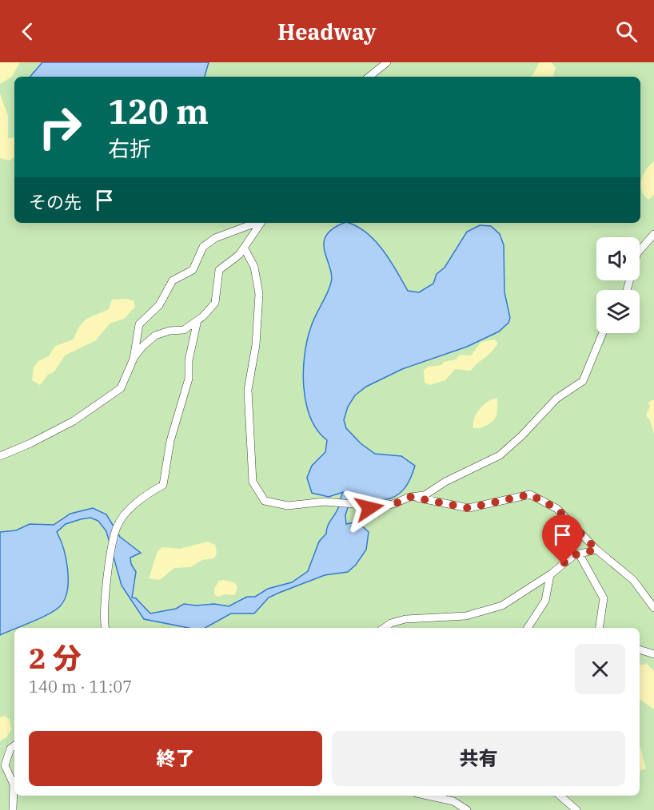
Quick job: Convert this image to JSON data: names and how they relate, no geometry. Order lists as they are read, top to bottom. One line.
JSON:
{"page":{"header":"Headway","turn":["120 m","右折"],"then":"その先","heading":["2 分","140 m · 11:07"],"buttons":["終了","共有"]}}
